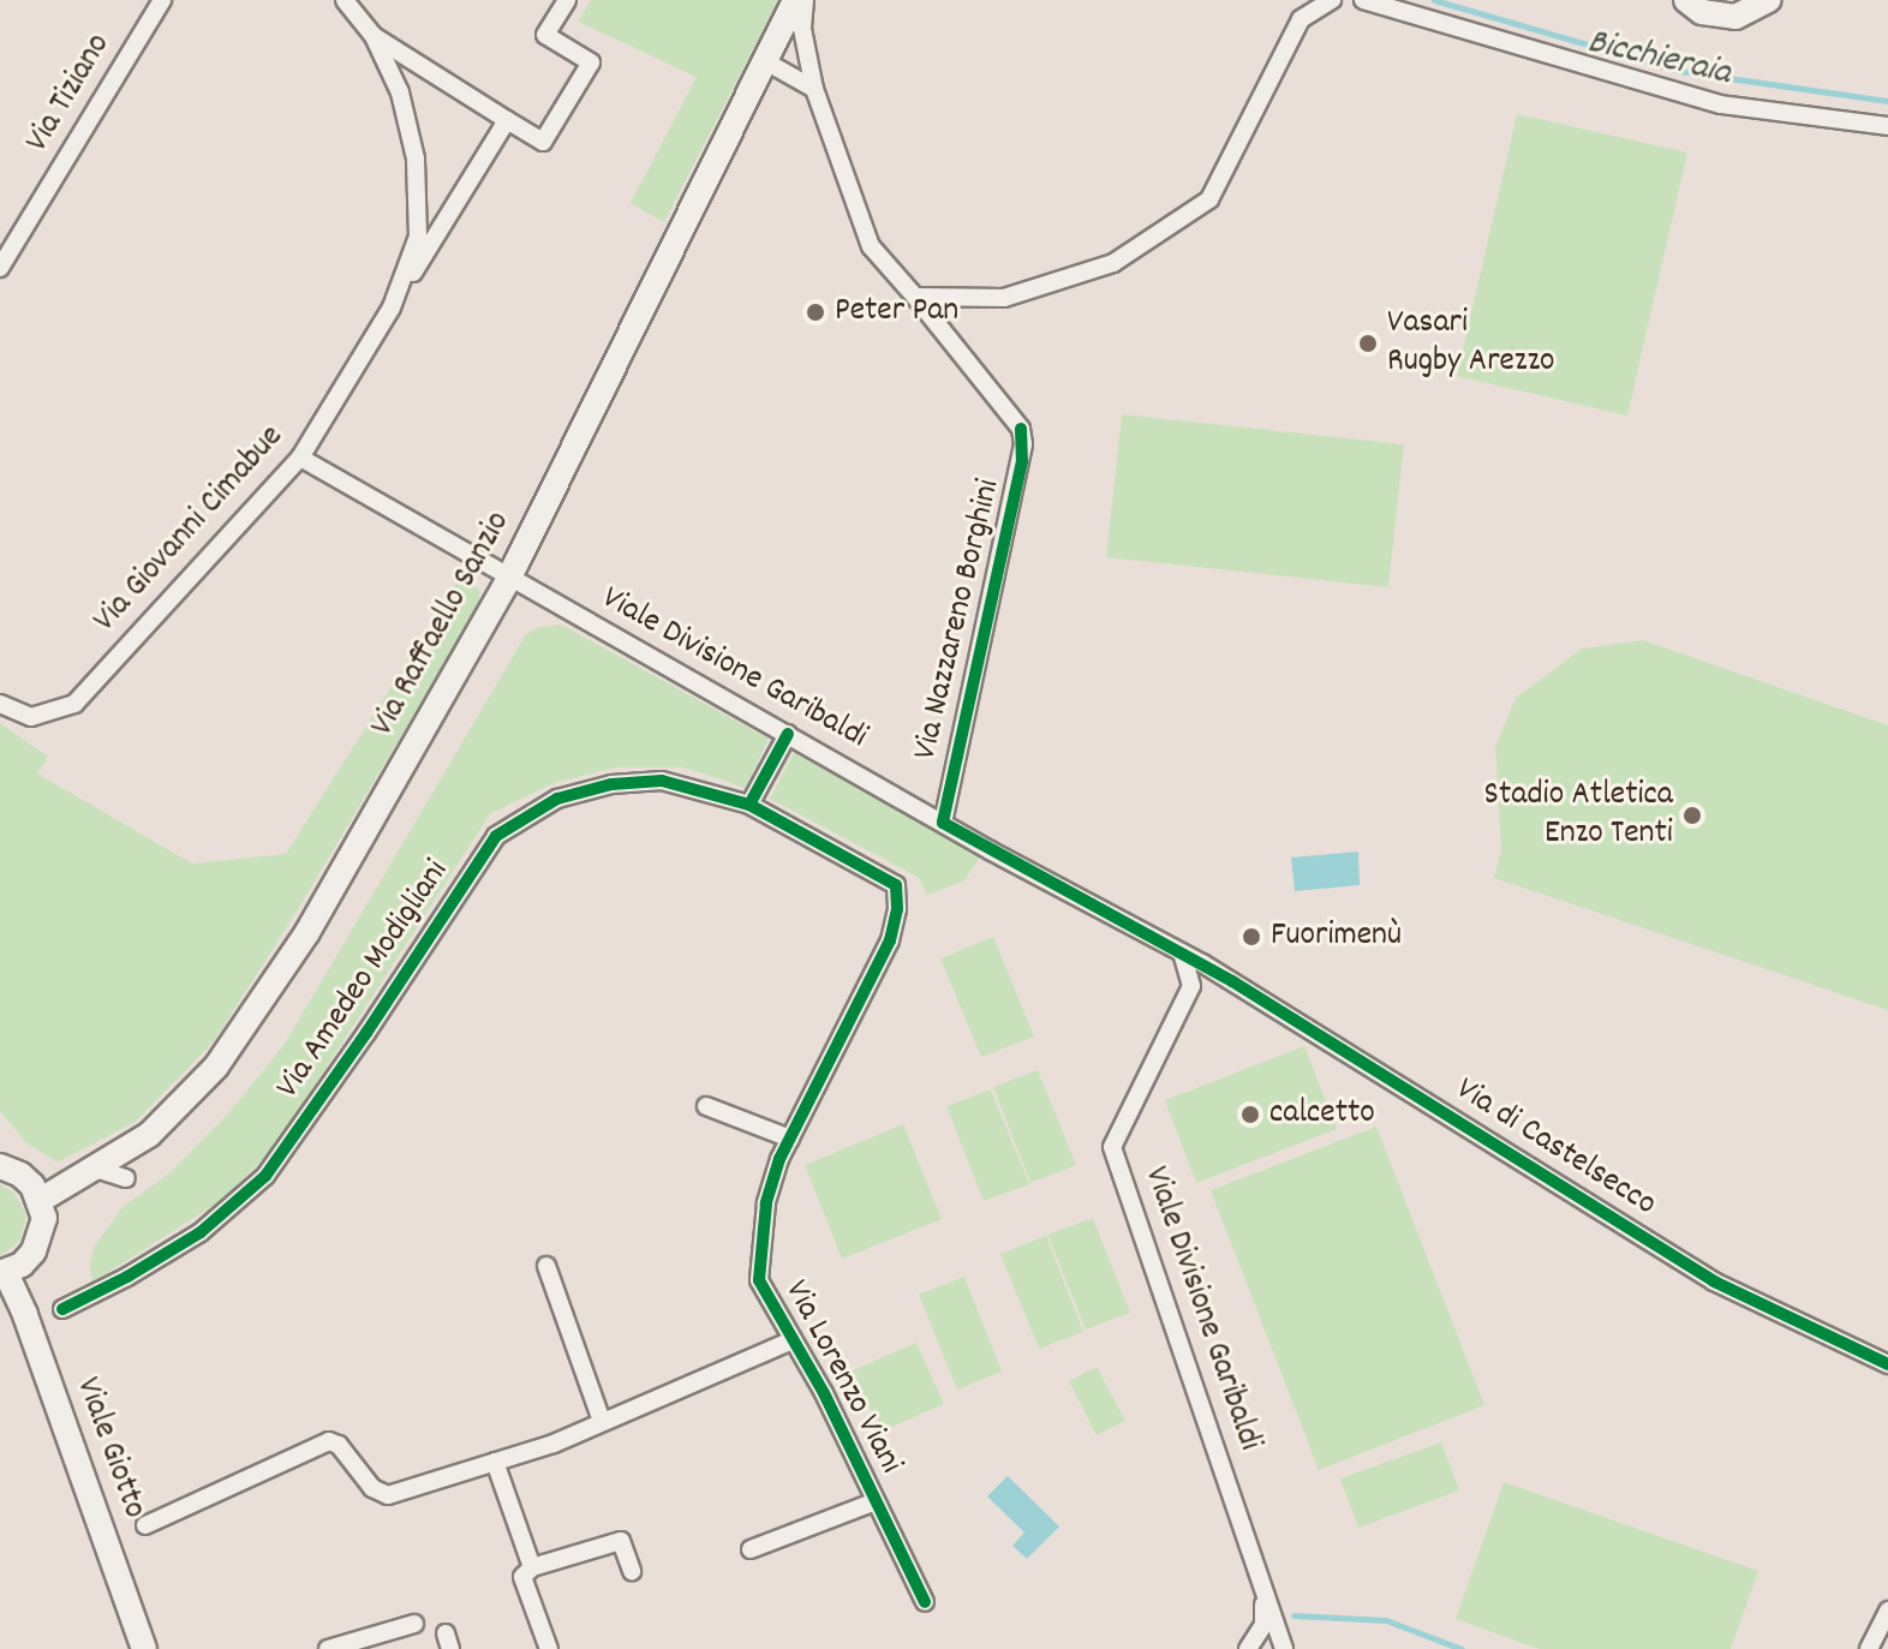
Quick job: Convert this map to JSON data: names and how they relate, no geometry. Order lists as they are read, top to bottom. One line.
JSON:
{"streets":{"main road":["Via Raffaello Sanzio","Viale Giotto"],"street":["Via Tiziano","Via Giovanni Cimabue","Via Nazzareno Borghini","Viale Divisione Garibaldi","Via Amedeo Modigliani","Via di Castelsecco","Via Lorenzo Viani"]},"crossings":[["Via Giovanni Cimabue","Viale Divisione Garibaldi"],["Via Nazzareno Borghini","Viale Divisione Garibaldi"],["Via Raffaello Sanzio","Viale Divisione Garibaldi"],["Viale Divisione Garibaldi","Via di Castelsecco"],["Via Amedeo Modigliani","Via Lorenzo Viani"]],"water":["Bicchieraia"],"places":["Peter Pan","Vasari Rugby Arezzo","Stadio Atletica Enzo Tenti","Fuorimenù","calcetto"]}
